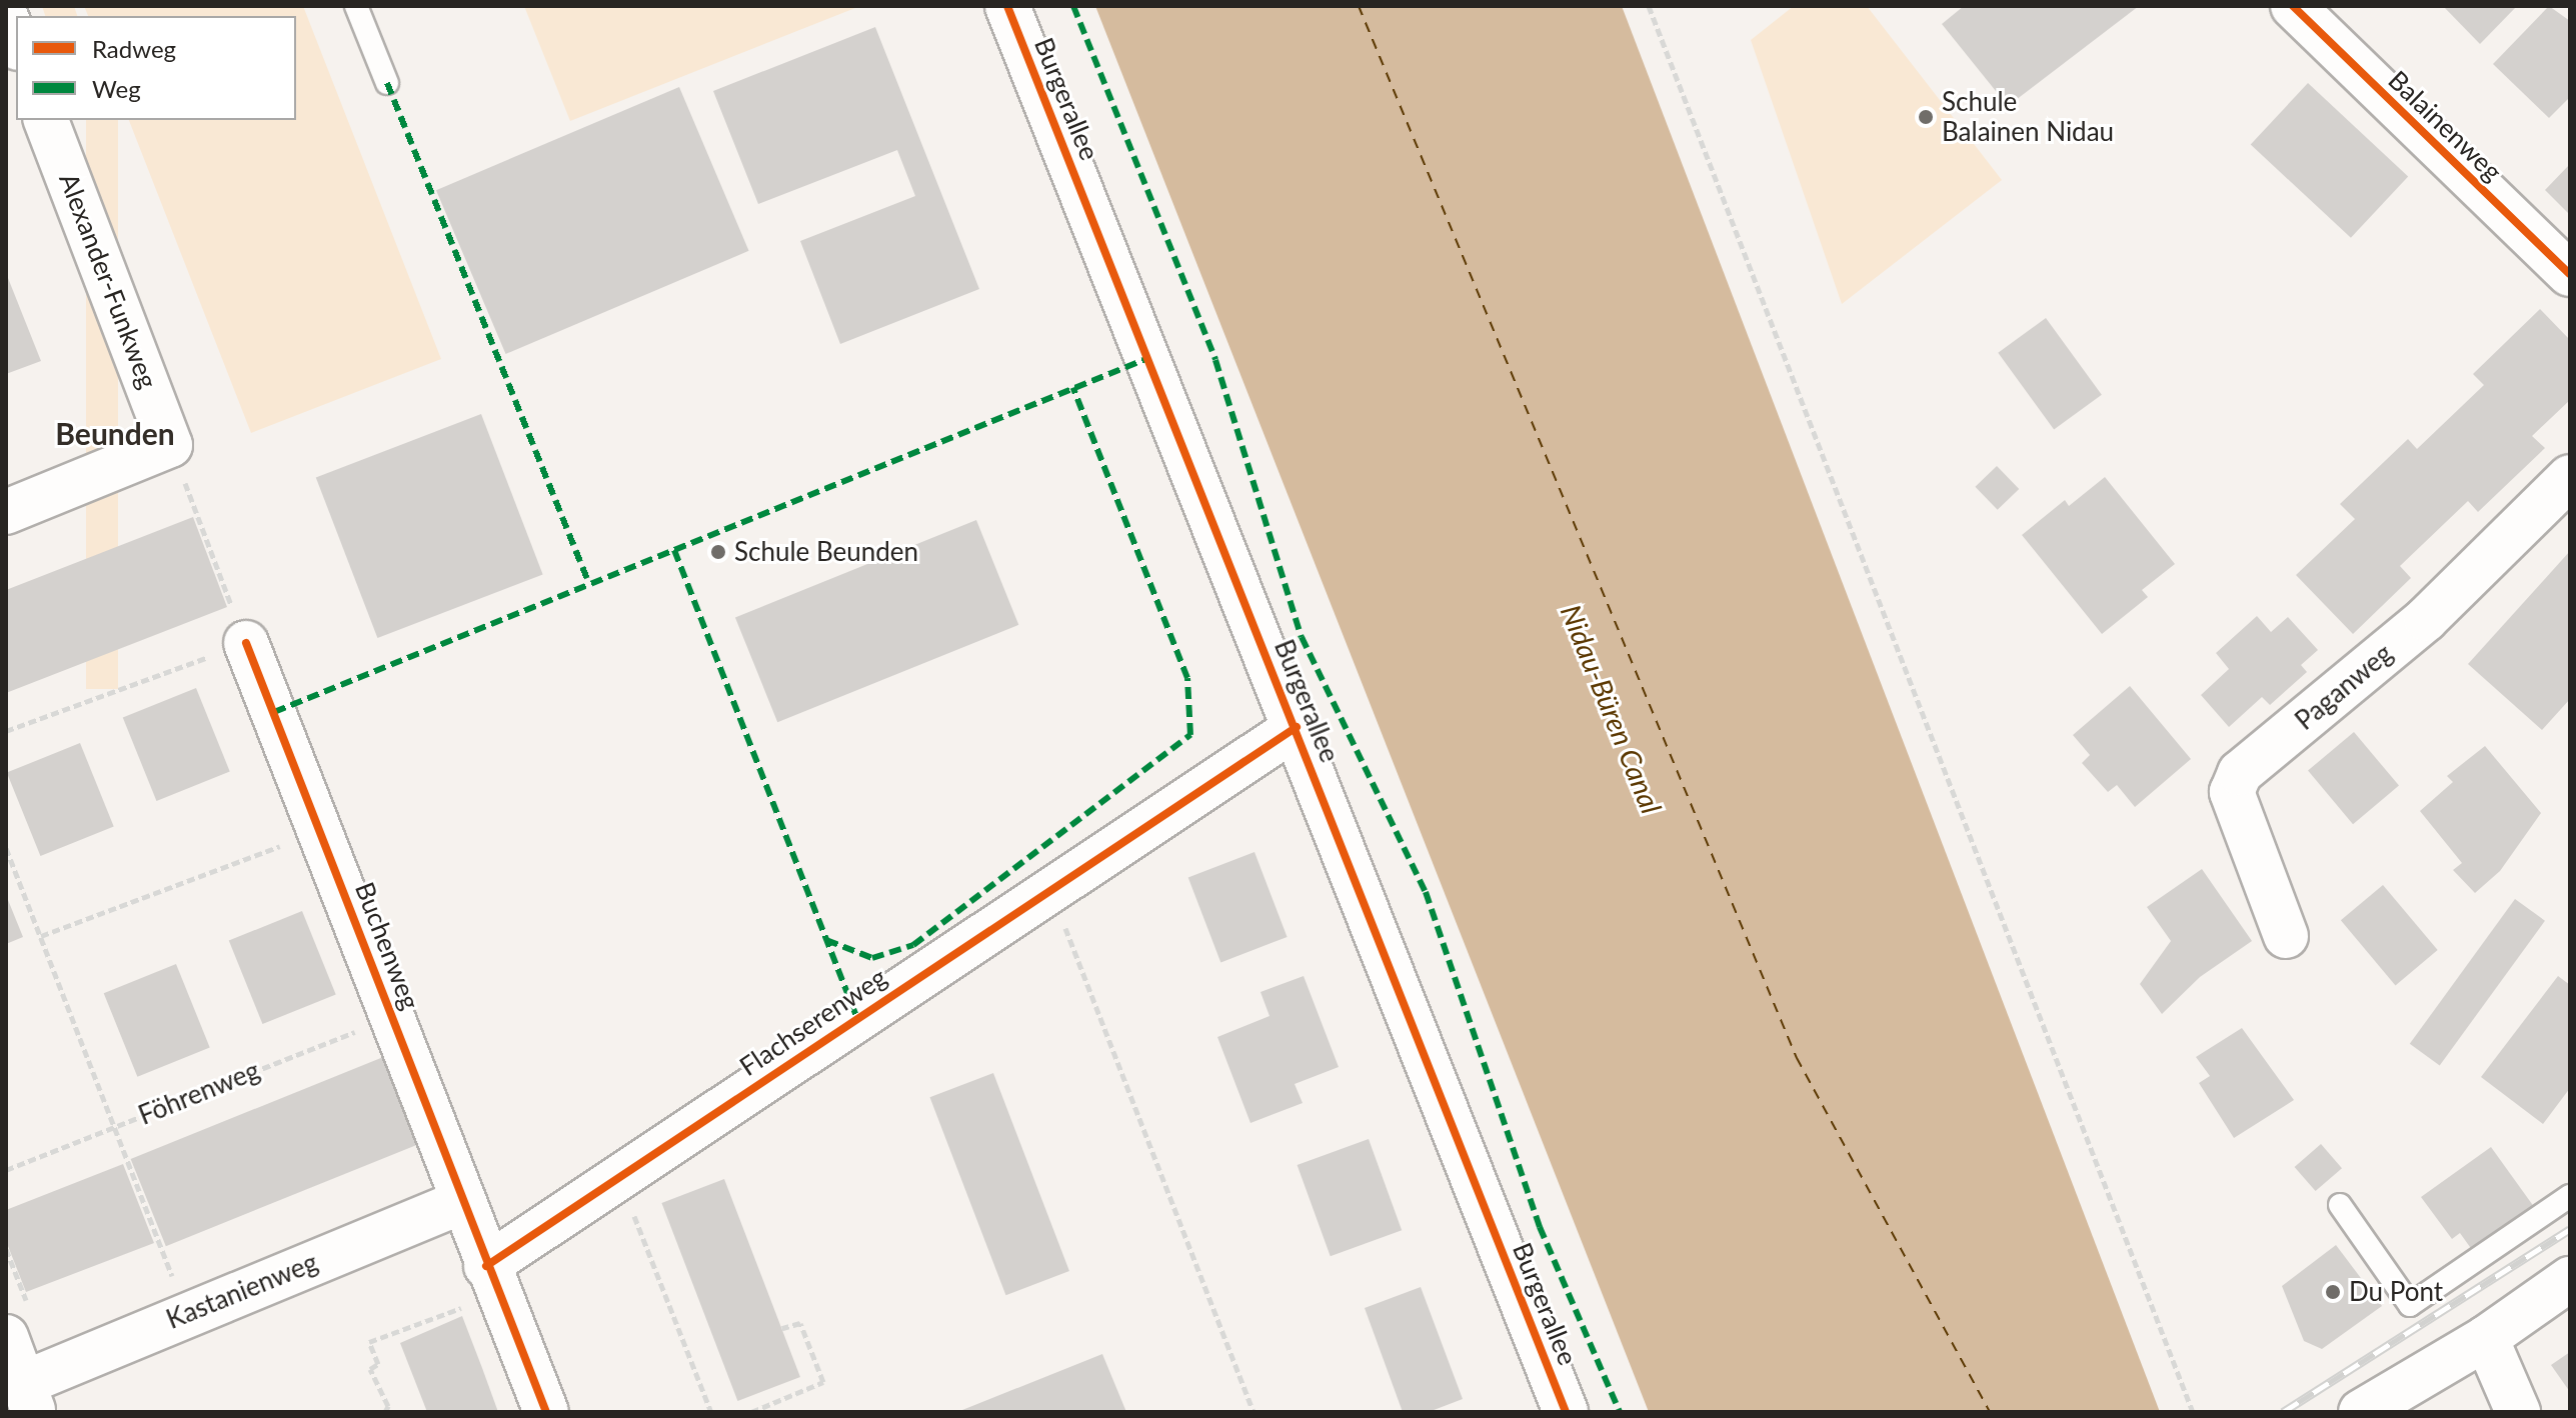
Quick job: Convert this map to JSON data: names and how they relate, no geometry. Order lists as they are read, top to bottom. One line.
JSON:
{"streets":{"street":["Burgerallee","Balainenweg","Alexander-Funkweg","Paganweg","Buchenweg","Flachserenweg","Kastanienweg"],"path":["Föhrenweg"]},"crossings":[["Burgerallee","Flachserenweg"],["Buchenweg","Flachserenweg"],["Buchenweg","Föhrenweg"],["Buchenweg","Kastanienweg"]],"districts":["Beunden"],"water":["Nidau-Büren Canal"],"places":["Schule Balainen Nidau","Schule Beunden","Du Pont"],"legend":["Radweg","Weg"]}
